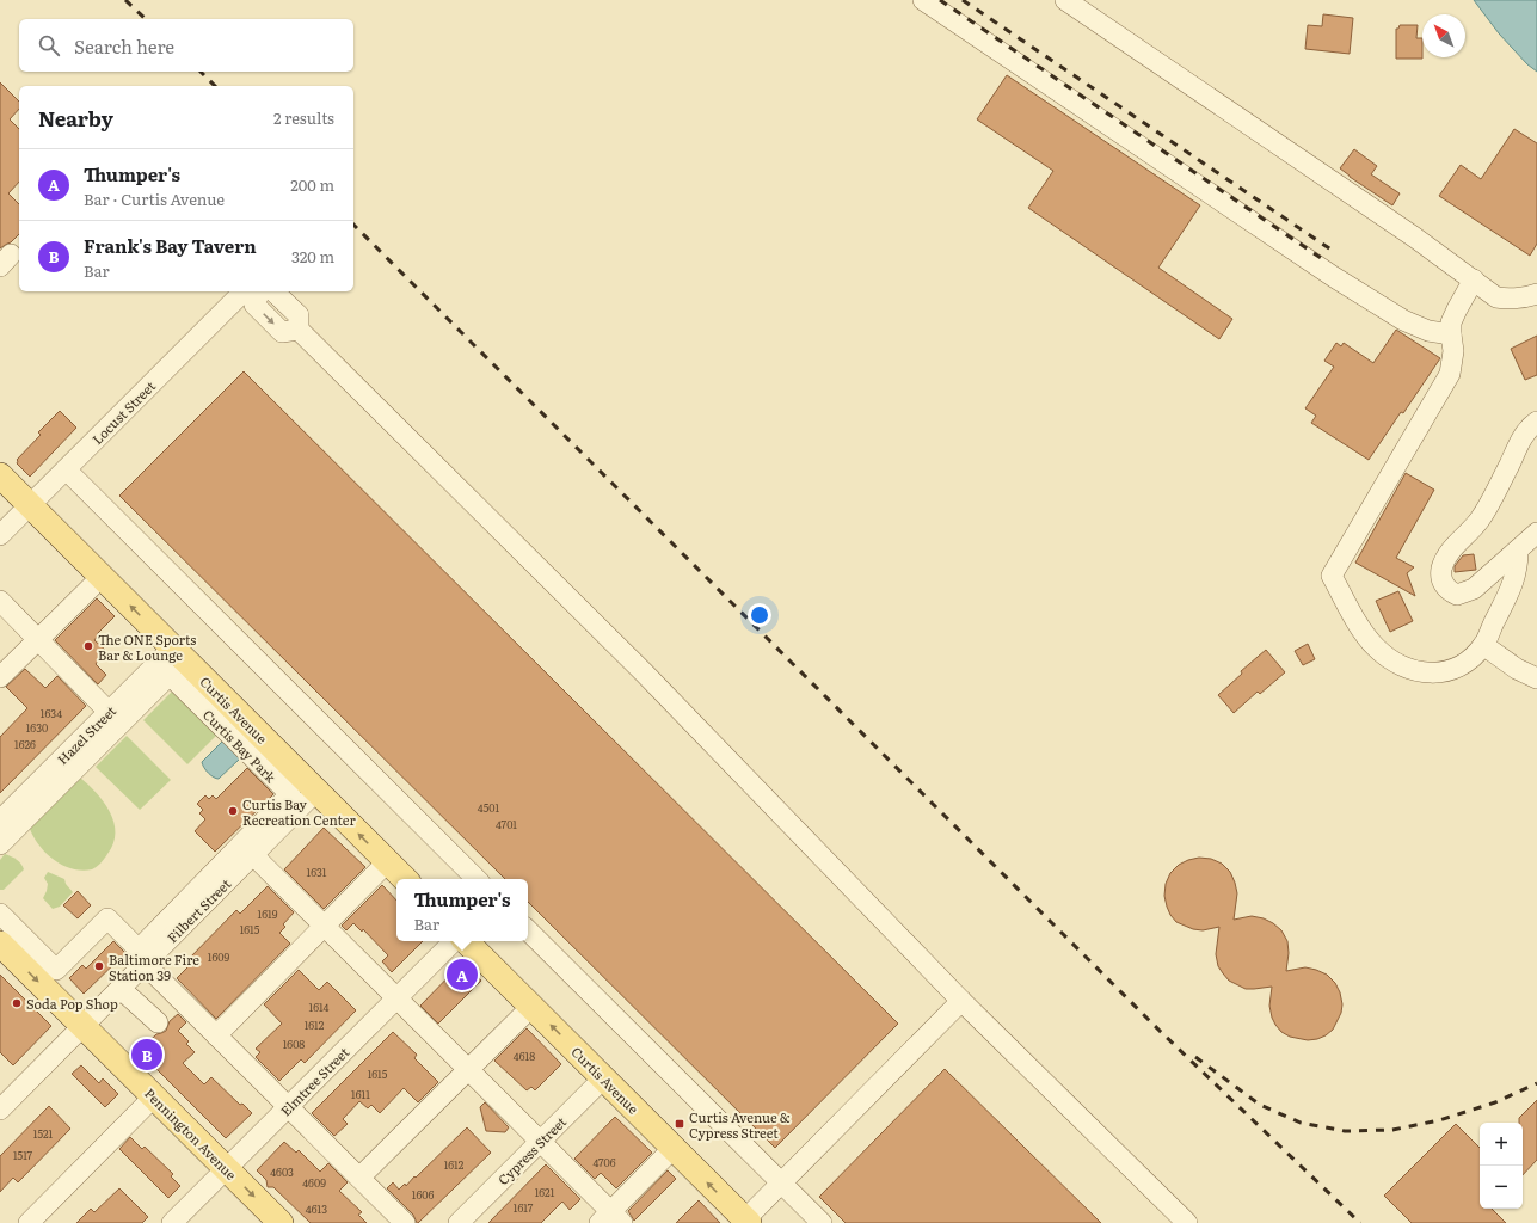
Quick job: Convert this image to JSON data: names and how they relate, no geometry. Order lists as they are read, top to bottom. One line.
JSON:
{"streets":{"main road":["Curtis Avenue","Pennington Avenue"],"street":["Locust Street","Hazel Street","Curtis Bay Park","Filbert Street","Elmtree Street","Cypress Street"]},"crossings":[["Locust Street","Curtis Avenue"],["Curtis Avenue","Hazel Street"],["Curtis Avenue","Filbert Street"],["Curtis Avenue","Cypress Street"],["Filbert Street","Pennington Avenue"],["Elmtree Street","Pennington Avenue"]],"one_way":["Curtis Avenue","Pennington Avenue"],"places":{"other":["The ONE Sports Bar & Lounge","Curtis Bay Recreation Center","Baltimore Fire Station 39","Soda Pop Shop"],"transit":["Curtis Avenue & Cypress Street"]},"house_numbers":["1634","1630","1626","4501","4701","1631","1619","1615","1609","1614","1612","1608","4618","1615","1611","1521","1517","4706","1612","4603","4609","1621","1606","1617","4613"],"north":"top left","page":{"search":"Search here","heading":["Nearby","2 results"],"list":[{"mark":"A","name":"Thumper's","note":"Bar · Curtis Avenue","value":"200 m"},{"mark":"B","name":"Frank's Bay Tavern","note":"Bar","value":"320 m"}],"popup":["Thumper's","Bar"],"pins":["A","B"],"map_buttons":["+","−"]}}
